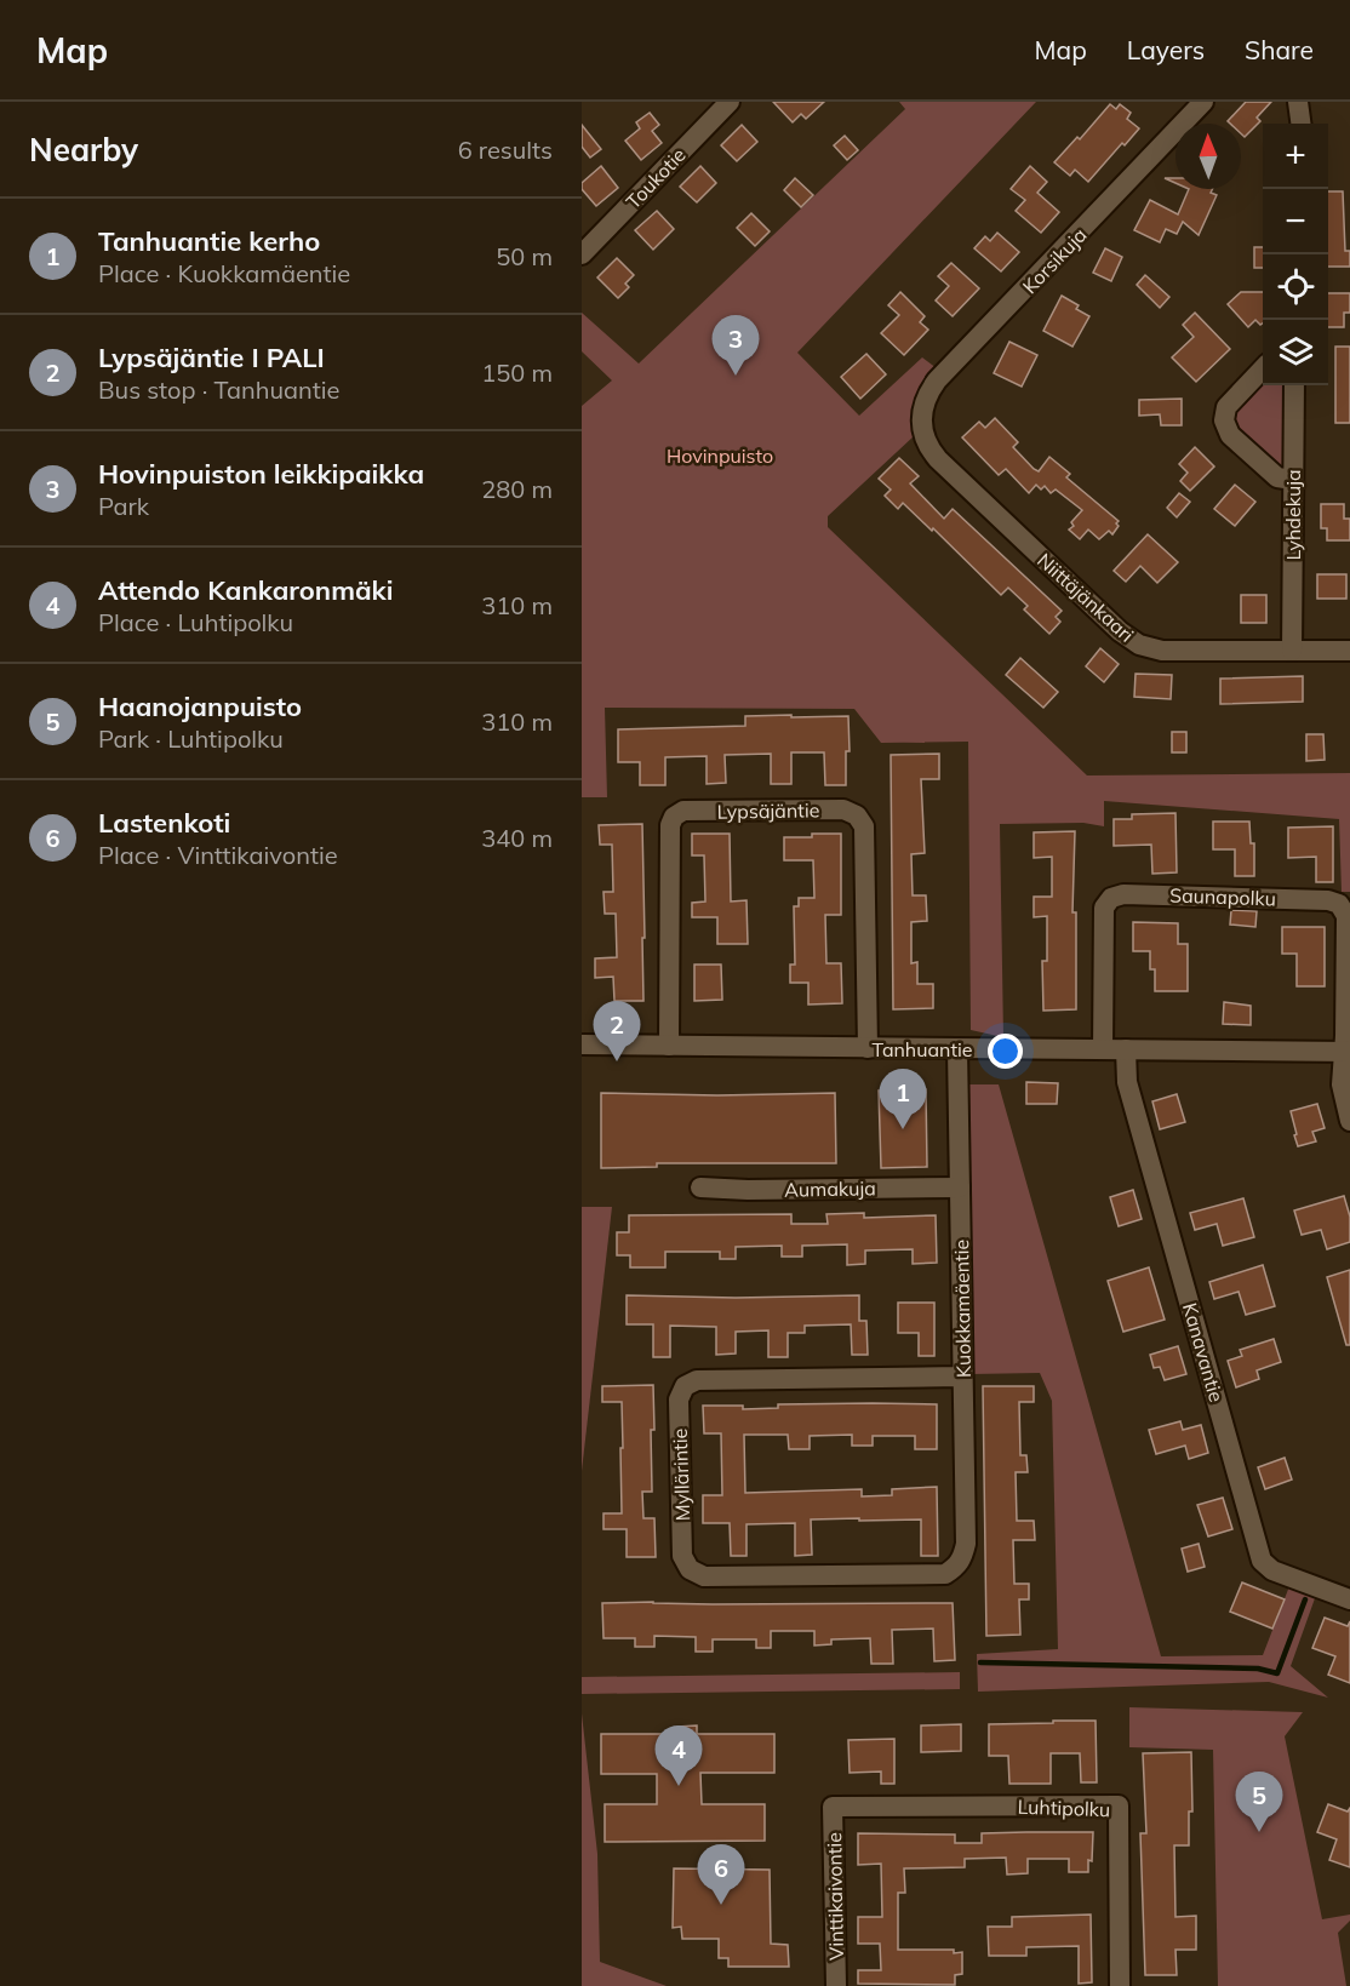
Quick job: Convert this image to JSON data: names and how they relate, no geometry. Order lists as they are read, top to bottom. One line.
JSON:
{"streets":{"street":["Toukotie","Korsikuja","Lyhdekuja","Niittäjänkaari","Lypsäjäntie","Saunapolku","Tanhuantie","Aumakuja","Kuokkamäentie","Kanavantie","Myllärintie","Luhtipolku","Vinttikaivontie"]},"crossings":[["Korsikuja","Niittäjänkaari"],["Lyhdekuja","Niittäjänkaari"],["Lypsäjäntie","Tanhuantie"],["Saunapolku","Tanhuantie"],["Tanhuantie","Kuokkamäentie"],["Tanhuantie","Kanavantie"],["Aumakuja","Kuokkamäentie"],["Kuokkamäentie","Myllärintie"],["Luhtipolku","Vinttikaivontie"]],"parks":["Hovinpuisto"],"north":"top","page":{"header":"Map","nav":["Map","Layers","Share"],"heading":["Nearby","6 results"],"map_buttons":["+","−"],"list":[{"mark":"1","name":"Tanhuantie kerho","note":"Place · Kuokkamäentie","value":"50 m"},{"mark":"2","name":"Lypsäjäntie I PALI","note":"Bus stop · Tanhuantie","value":"150 m"},{"mark":"3","name":"Hovinpuiston leikkipaikka","note":"Park","value":"280 m"},{"mark":"4","name":"Attendo Kankaronmäki","note":"Place · Luhtipolku","value":"310 m"},{"mark":"5","name":"Haanojanpuisto","note":"Park · Luhtipolku","value":"310 m"},{"mark":"6","name":"Lastenkoti","note":"Place · Vinttikaivontie","value":"340 m"}],"pins":["3","2","1","4","5","6"]}}
